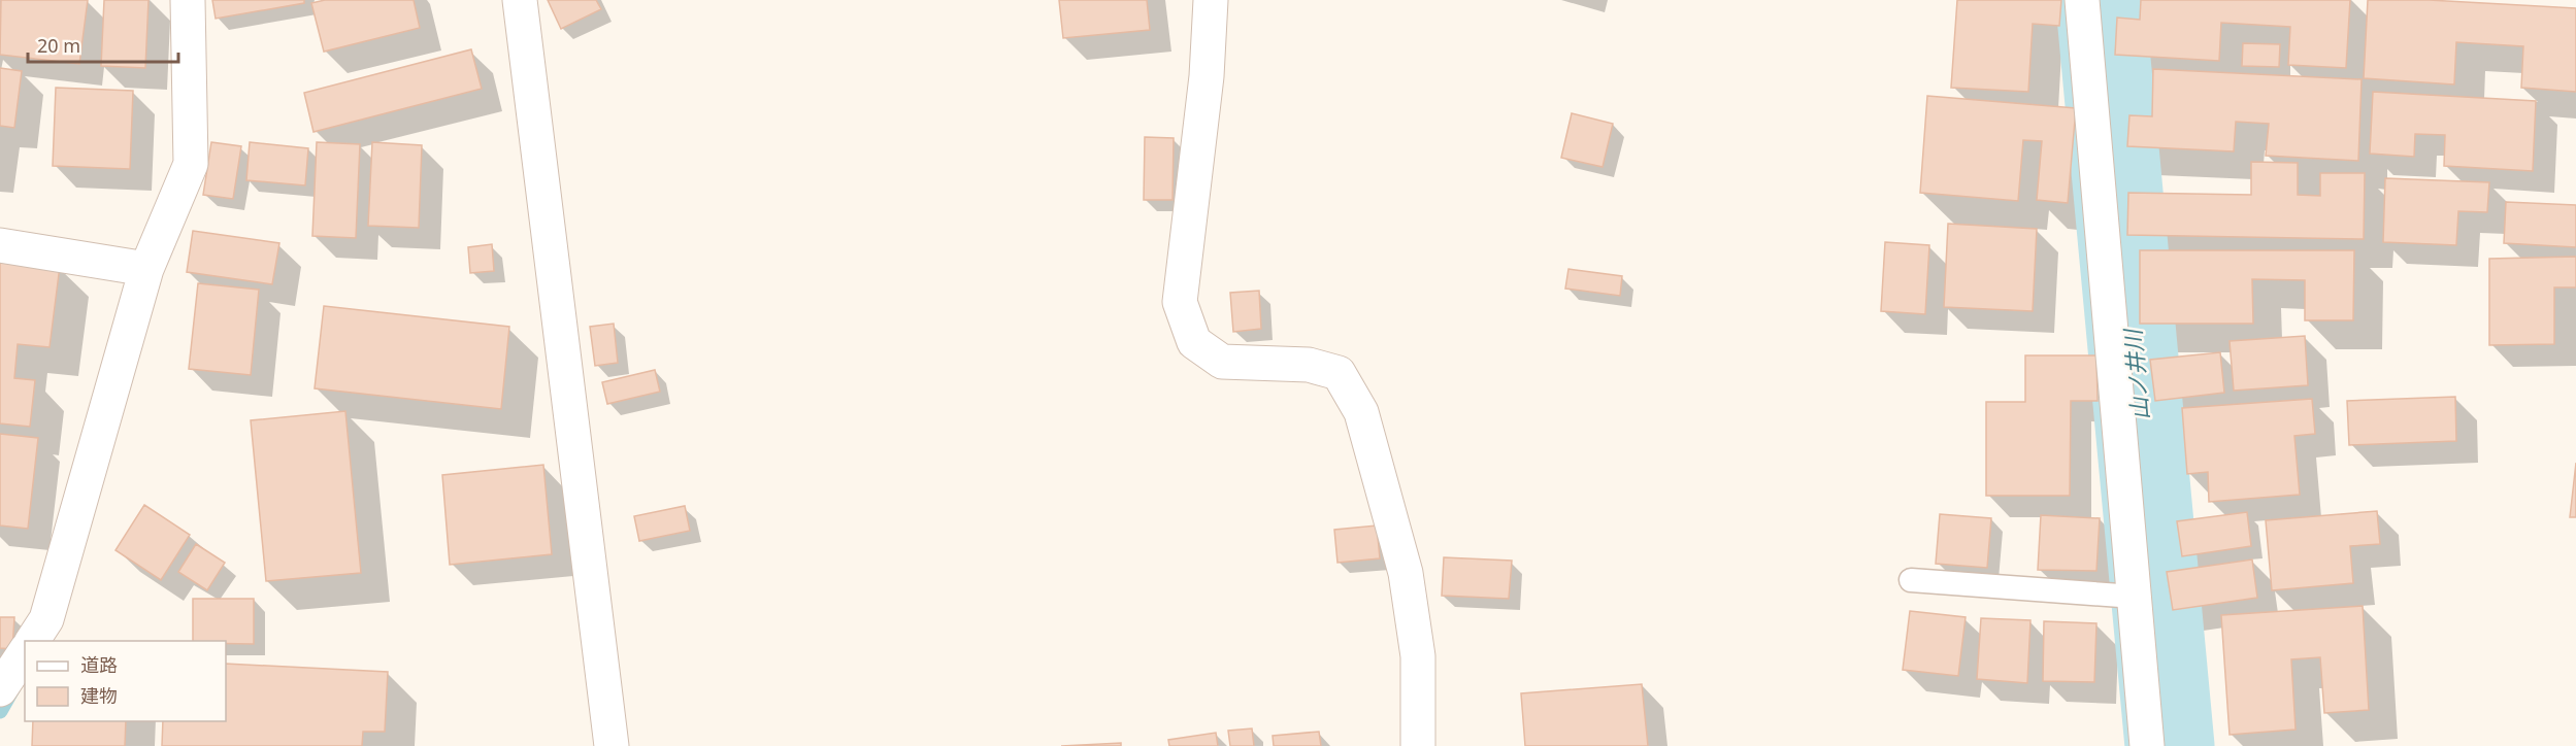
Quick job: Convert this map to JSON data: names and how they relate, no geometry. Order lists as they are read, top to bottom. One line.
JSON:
{"water":["山ノ井川"],"legend":["道路","建物"],"scale_bar":"20 m"}
